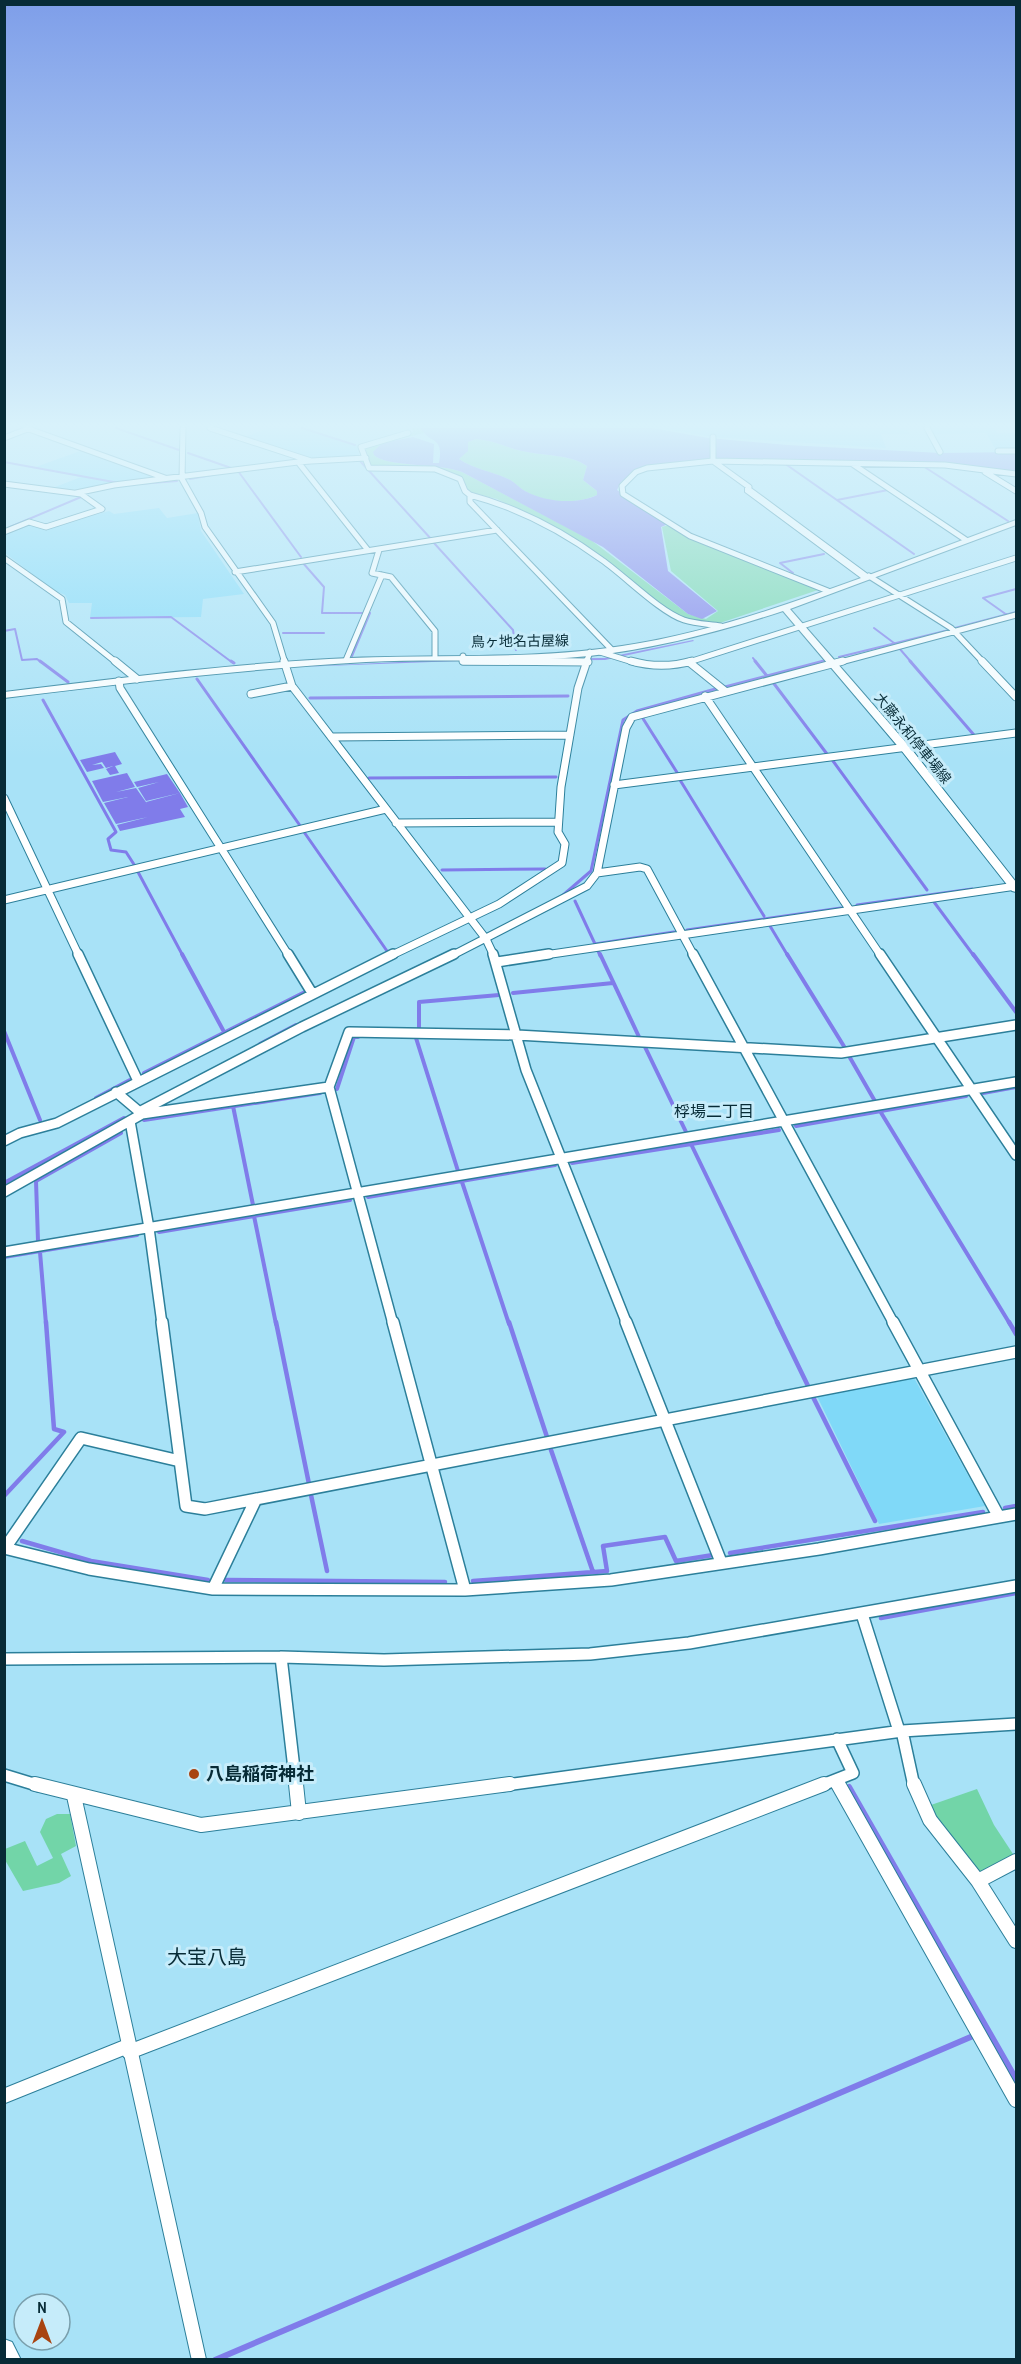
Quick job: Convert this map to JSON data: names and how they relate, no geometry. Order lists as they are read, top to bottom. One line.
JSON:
{"streets":{"main road":["鳥ヶ地名古屋線","大藤永和停車場線"]},"crossings":[["鳥ヶ地名古屋線","大藤永和停車場線"]],"districts":["桴場二丁目","大宝八島"],"places":["八島稲荷神社"],"north":"top"}
